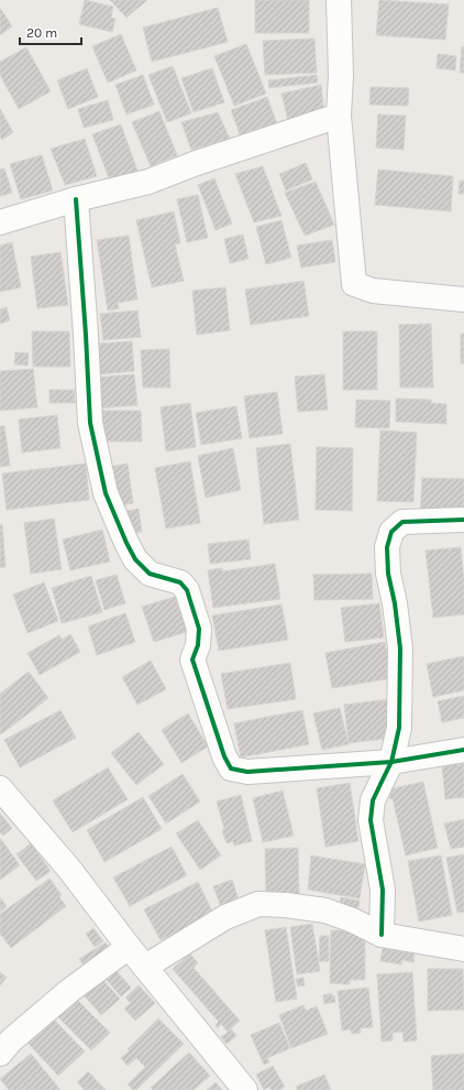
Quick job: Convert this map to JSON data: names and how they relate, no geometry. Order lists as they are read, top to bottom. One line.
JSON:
{"scale_bar":"20 m"}
